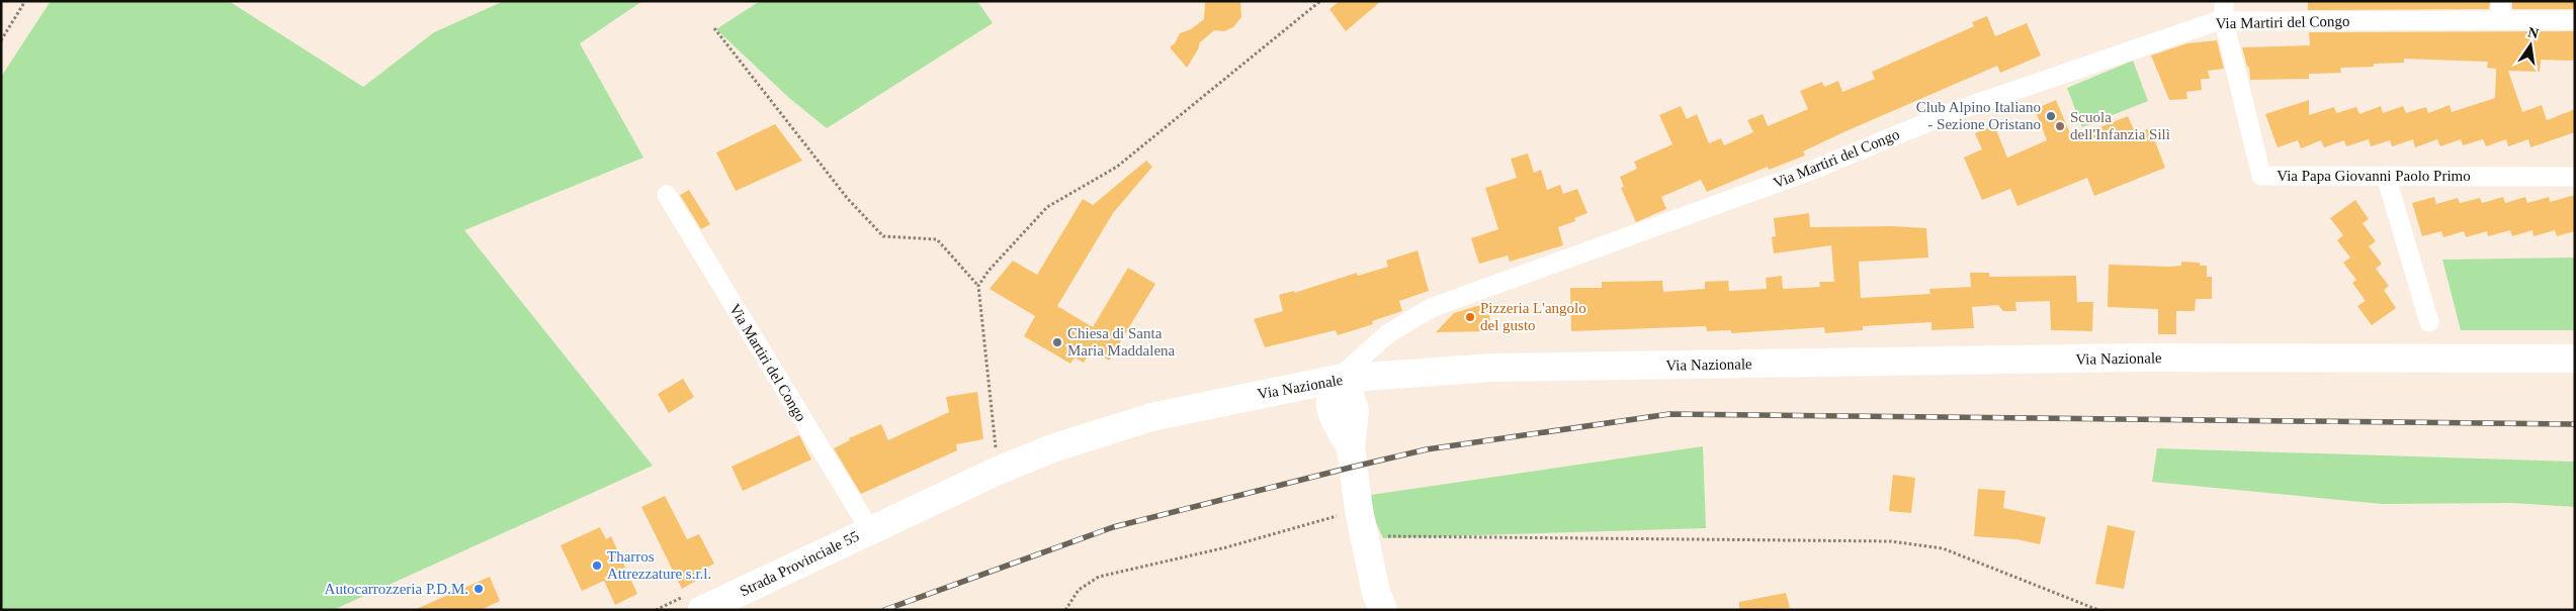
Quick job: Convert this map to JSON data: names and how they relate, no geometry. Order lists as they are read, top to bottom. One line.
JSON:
{"streets":{"main road":["Via Nazionale","Strada Provinciale 55"],"street":["Via Martiri del Congo","Via Papa Giovanni Paolo Primo"]},"crossings":[["Via Martiri del Congo","Via Papa Giovanni Paolo Primo"],["Via Martiri del Congo","Via Nazionale"],["Via Martiri del Congo","Strada Provinciale 55"],["Via Nazionale","Strada Provinciale 55"]],"places":["Club Alpino Italiano - Sezione Oristano","Scuola dell'Infanzia Silì","Pizzeria L'angolo del gusto","Chiesa di Santa Maria Maddalena","Tharros Attrezzature s.r.l.","Autocarrozzeria P.D.M."],"north":"top"}
